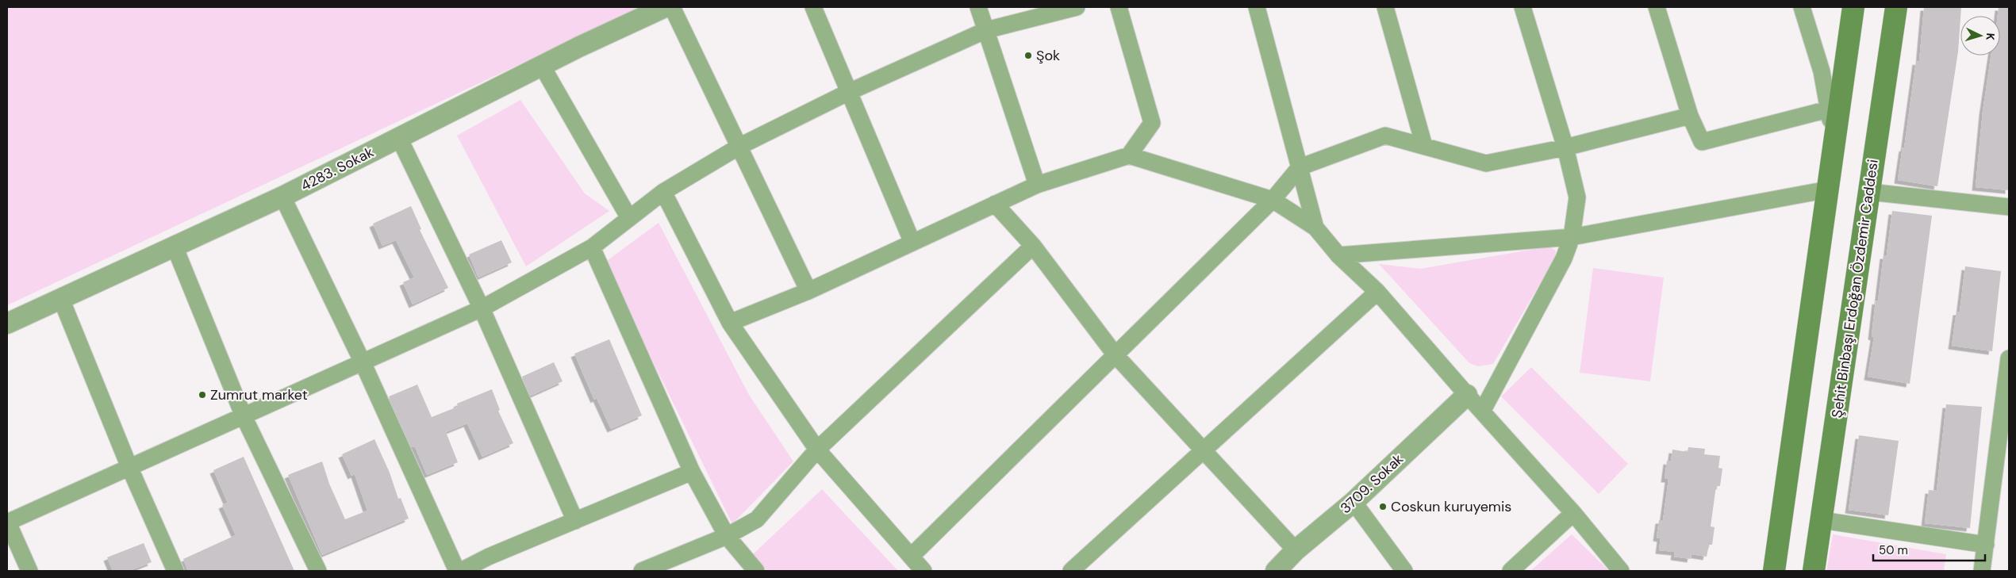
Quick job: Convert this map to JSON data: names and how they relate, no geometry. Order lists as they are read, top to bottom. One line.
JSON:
{"streets":{"main road":["Şehit Binbaşı Erdoğan Özdemir Caddesi"],"street":["4283. Sokak","3709. Sokak"]},"places":["Şok","Zumrut market","Coskun kuruyemis"],"scale_bar":"50 m","north":"right"}
